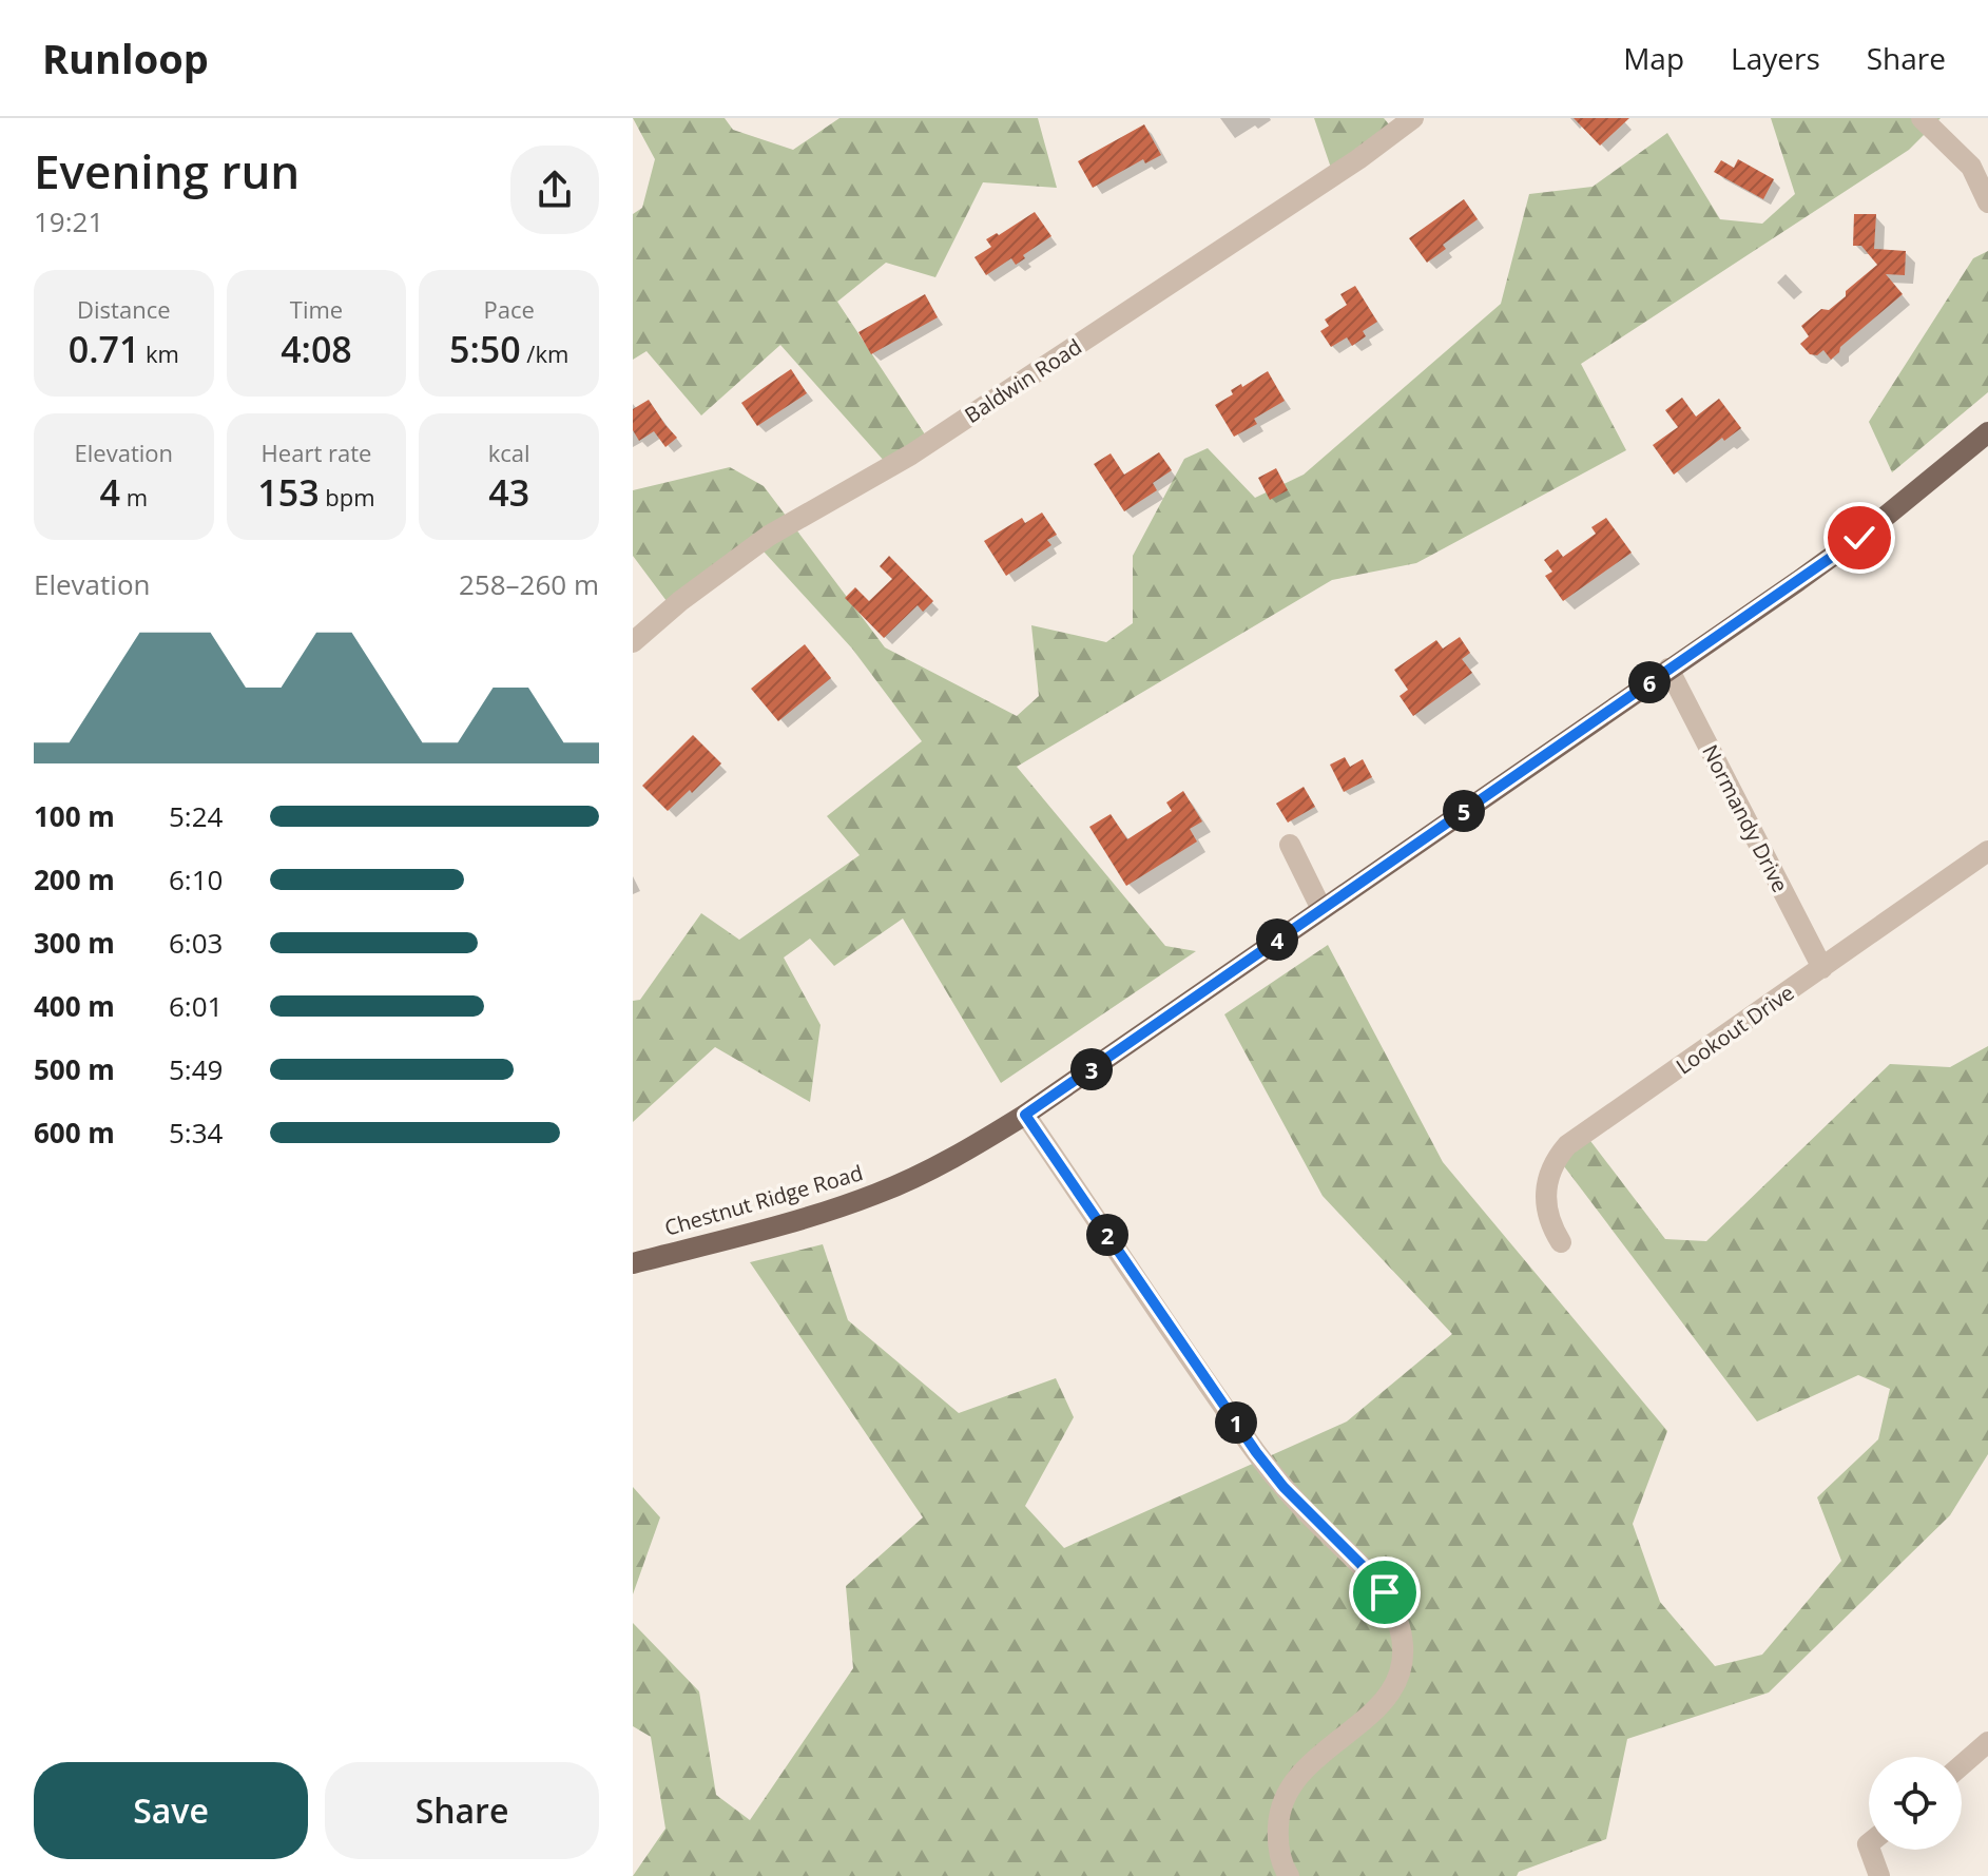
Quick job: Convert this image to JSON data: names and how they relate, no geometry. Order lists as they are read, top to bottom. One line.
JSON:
{"streets":{"main road":["Chestnut Ridge Road"],"street":["Baldwin Road","Normandy Drive","Lookout Drive"]},"crossings":[["Normandy Drive","Lookout Drive"],["Normandy Drive","Chestnut Ridge Road"]],"page":{"header":"Runloop","nav":["Map","Layers","Share"],"heading":["Evening run","19:21"],"stats":[["Distance","0.71 km"],["Time","4:08"],["Pace","5:50 /km"],["Elevation","4 m"],["Heart rate","153 bpm"],["kcal","43"]],"chart":["Elevation","258–260 m"],"pins":["6","5","4","3","2","1"],"list":[{"name":"100 m","note":"5:24"},{"name":"200 m","note":"6:10"},{"name":"300 m","note":"6:03"},{"name":"400 m","note":"6:01"},{"name":"500 m","note":"5:49"},{"name":"600 m","note":"5:34"}],"buttons":["Save","Share"]}}
